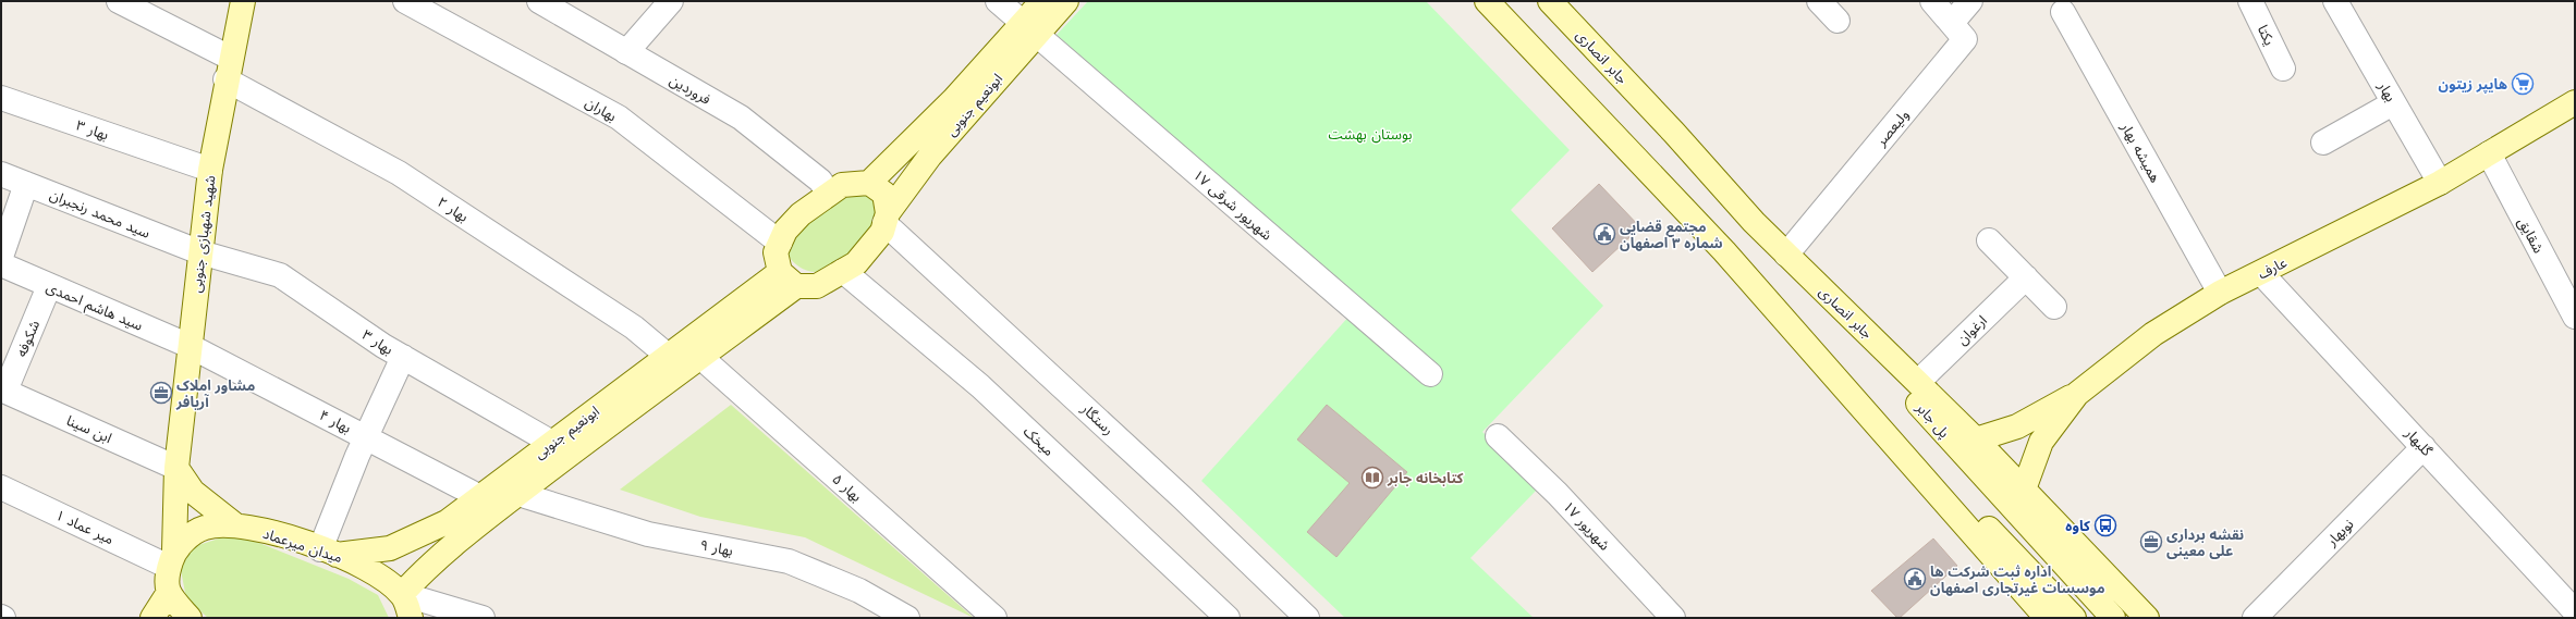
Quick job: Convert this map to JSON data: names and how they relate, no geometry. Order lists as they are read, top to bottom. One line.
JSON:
{"streets":{"main road":["جابر انصاری","ابونعیم جنوبی","شهید شهبازی جنوبی","عارف","پل جابر","میدان میرعماد"],"street":["یکتا","فروردین","بهار","بهاران","ولیعصر","بهار ۳","همیشه بهار","۱۷ شهریور شرقی","بهار ۲","سید محمد رنجبران","شقایق","سید هاشم احمدی","ارغوان","شکوفه","رستگار","بهار ۴","ابن سینا","میخک","گلبهار","بهار ۵","۱۷ شهریور","میر عماد ۱","نوبهار","بهار ۹"]},"crossings":[["جابر انصاری","ولیعصر"],["جابر انصاری","عارف"],["جابر انصاری","ارغوان"],["جابر انصاری","پل جابر"],["فروردین","ابونعیم جنوبی"],["فروردین","بهاران"],["فروردین","رستگار"],["فروردین","میخک"],["بهار","عارف"],["ابونعیم جنوبی","بهاران"],["ابونعیم جنوبی","بهار ۳"],["ابونعیم جنوبی","۱۷ شهریور شرقی"],["ابونعیم جنوبی","بهار ۲"],["ابونعیم جنوبی","رستگار"],["ابونعیم جنوبی","بهار ۴"],["ابونعیم جنوبی","میخک"],["ابونعیم جنوبی","بهار ۵"],["ابونعیم جنوبی","میدان میرعماد"],["ابونعیم جنوبی","بهار ۹"],["بهاران","رستگار"],["بهاران","میخک"],["بهار ۳","سید محمد رنجبران"],["بهار ۳","شهید شهبازی جنوبی"],["همیشه بهار","عارف"],["بهار ۲","شهید شهبازی جنوبی"],["سید محمد رنجبران","شهید شهبازی جنوبی"],["شهید شهبازی جنوبی","سید هاشم احمدی"],["شهید شهبازی جنوبی","بهار ۴"],["شهید شهبازی جنوبی","ابن سینا"],["شهید شهبازی جنوبی","میر عماد ۱"],["شهید شهبازی جنوبی","میدان میرعماد"],["شقایق","عارف"],["عارف","گلبهار"],["سید هاشم احمدی","شکوفه"],["سید هاشم احمدی","بهار ۴"],["شکوفه","ابن سینا"],["رستگار","میخک"],["گلبهار","نوبهار"],["میر عماد ۱","میدان میرعماد"]],"parks":["بوستان بهشت"],"places":{"supermarket":["هایپر زیتون"],"public building":["مجتمع قضایی شماره ۳ اصفهان","اداره ثبت شرکت ها موسسات غیرتجاری اصفهان"],"office":["مشاور املاک آریافر","نقشه برداری علی معینی"],"library":["کتابخانه جابر"],"bus stop":["کاوه"]}}
